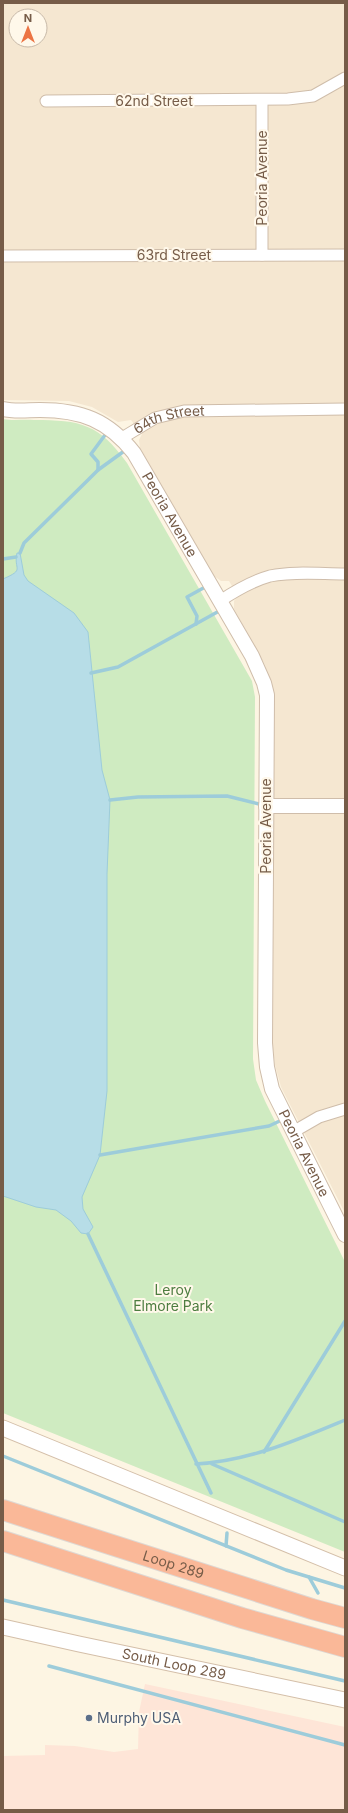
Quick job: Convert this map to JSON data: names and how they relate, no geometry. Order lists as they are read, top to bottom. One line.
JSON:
{"streets":{"highway":["Loop 289"],"main road":["South Loop 289"],"street":["62nd Street","Peoria Avenue","63rd Street","64th Street"]},"crossings":[["62nd Street","Peoria Avenue"],["Peoria Avenue","63rd Street"],["Peoria Avenue","64th Street"]],"parks":["Leroy Elmore Park"],"places":["Murphy USA"],"north":"top"}
